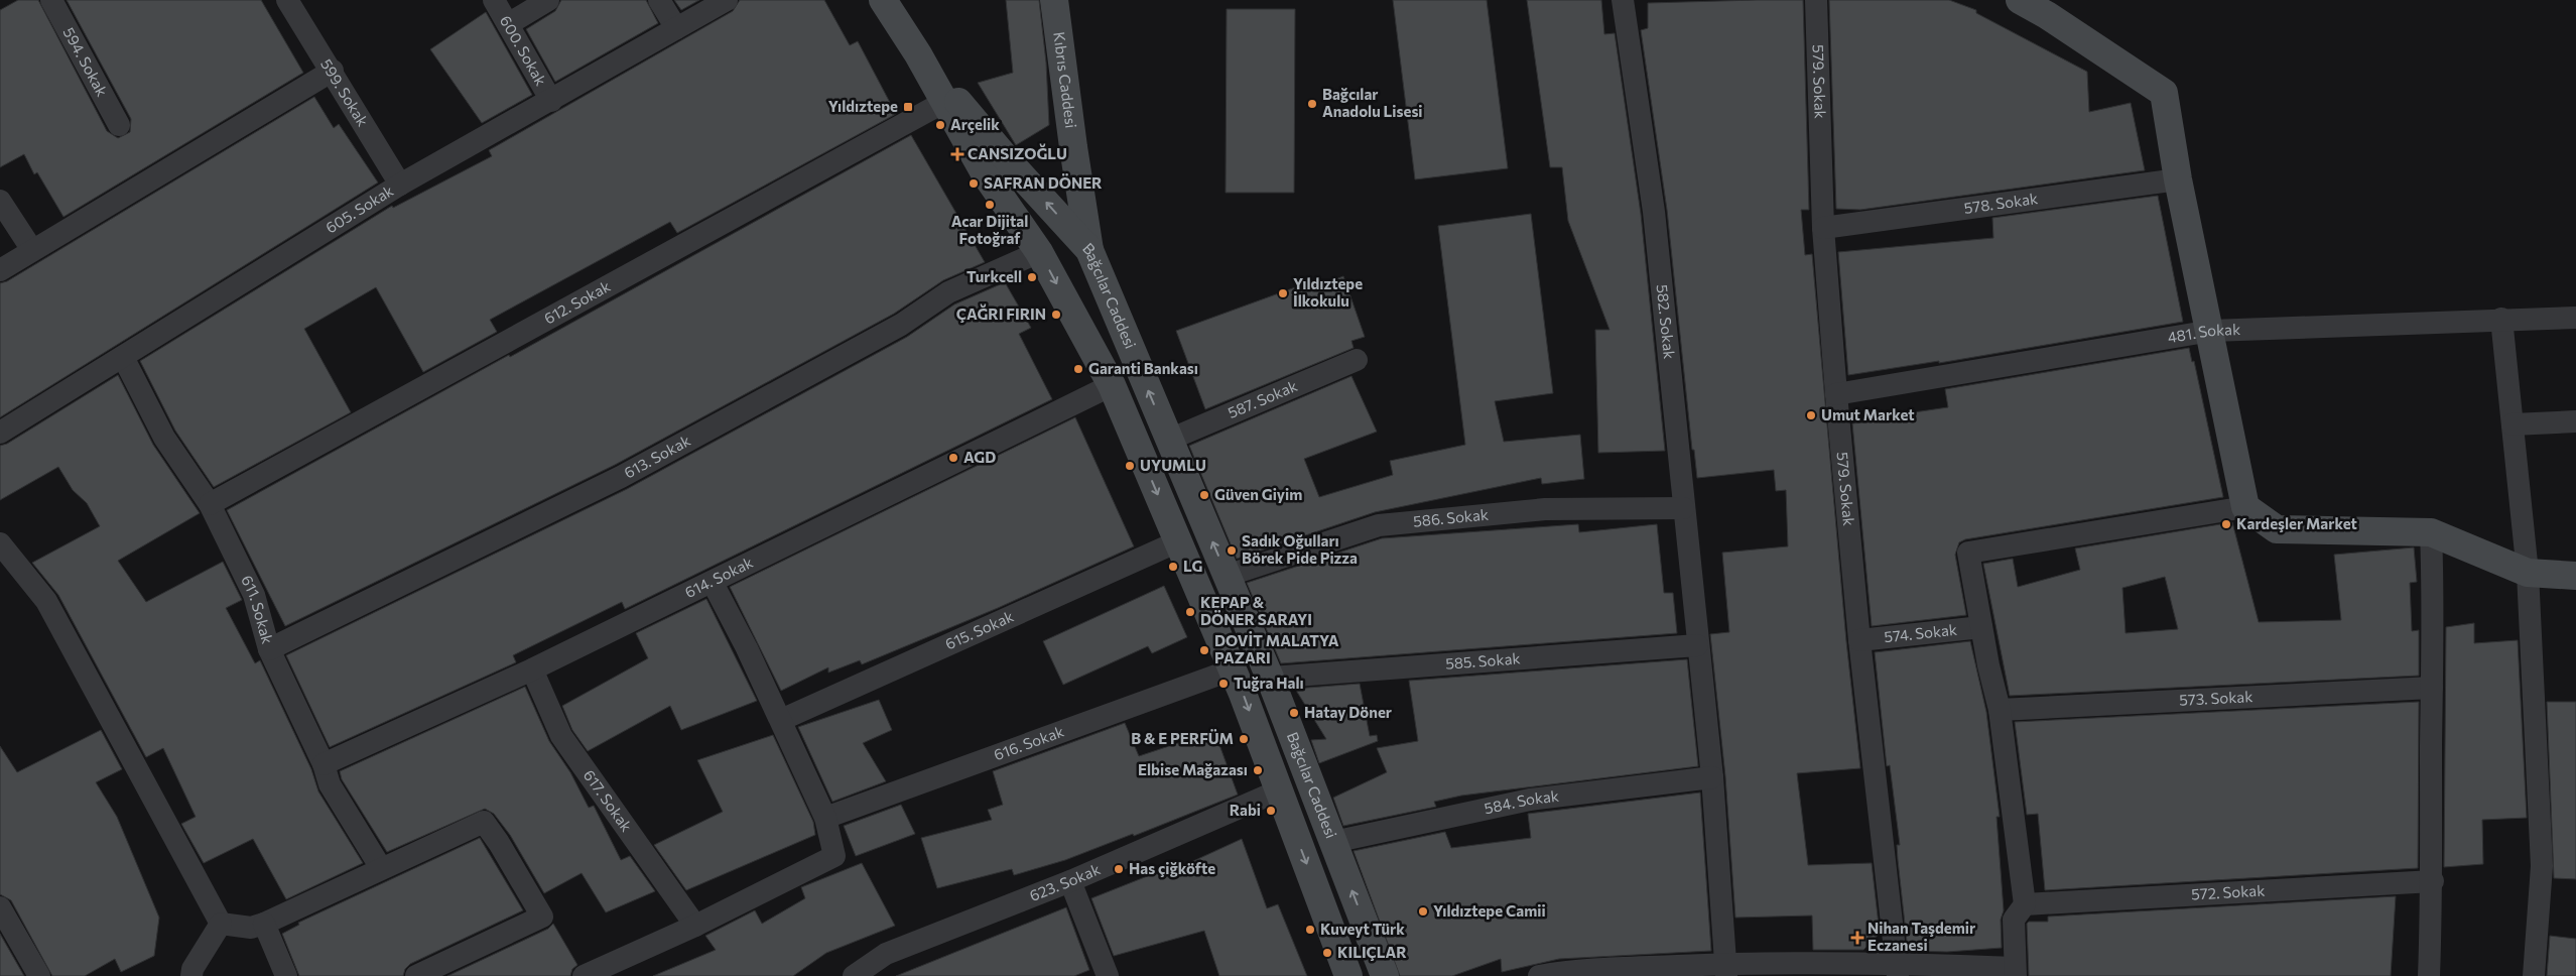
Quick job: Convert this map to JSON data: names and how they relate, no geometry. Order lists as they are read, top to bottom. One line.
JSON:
{"streets":{"main road":["Kıbrıs Caddesi","Bağcılar Caddesi"],"street":["600. Sokak","594. Sokak","579. Sokak","599. Sokak","578. Sokak","605. Sokak","612. Sokak","582. Sokak","481. Sokak","587. Sokak","613. Sokak","586. Sokak","614. Sokak","611. Sokak","615. Sokak","574. Sokak","585. Sokak","573. Sokak","616. Sokak","617. Sokak","584. Sokak","623. Sokak","572. Sokak"]},"crossings":[["600. Sokak","605. Sokak"],["Kıbrıs Caddesi","Bağcılar Caddesi"],["579. Sokak","578. Sokak"],["579. Sokak","481. Sokak"],["579. Sokak","574. Sokak"],["599. Sokak","605. Sokak"],["605. Sokak","611. Sokak"],["Bağcılar Caddesi","612. Sokak"],["Bağcılar Caddesi","587. Sokak"],["Bağcılar Caddesi","613. Sokak"],["Bağcılar Caddesi","586. Sokak"],["Bağcılar Caddesi","614. Sokak"],["Bağcılar Caddesi","615. Sokak"],["Bağcılar Caddesi","585. Sokak"],["Bağcılar Caddesi","616. Sokak"],["Bağcılar Caddesi","584. Sokak"],["Bağcılar Caddesi","623. Sokak"],["612. Sokak","611. Sokak"],["582. Sokak","586. Sokak"],["582. Sokak","585. Sokak"],["582. Sokak","584. Sokak"],["613. Sokak","611. Sokak"],["614. Sokak","611. Sokak"],["614. Sokak","617. Sokak"]],"places":{"other":["Bağcılar Anadolu Lisesi","Arçelik","SAFRAN DÖNER","Acar Dijital Fotoğraf","Turkcell","Yıldıztepe İlkokulu","ÇAĞRI FIRIN","Garanti Bankası","Umut Market","AGD","UYUMLU","Güven Giyim","Kardeşler Market","Sadık Oğulları Börek Pide Pizza","LG","KEPAP & DÖNER SARAYI","DOVİT MALATYA PAZARI","Tuğra Halı","Hatay Döner","B & E PERFÜM","Elbise Mağazası","Rabi","Has çiğköfte","Yıldıztepe Camii","Kuveyt Türk","KILIÇLAR"],"transit":["Yıldıztepe"],"health":["CANSIZOĞLU","Nihan Taşdemir Eczanesi"]}}
